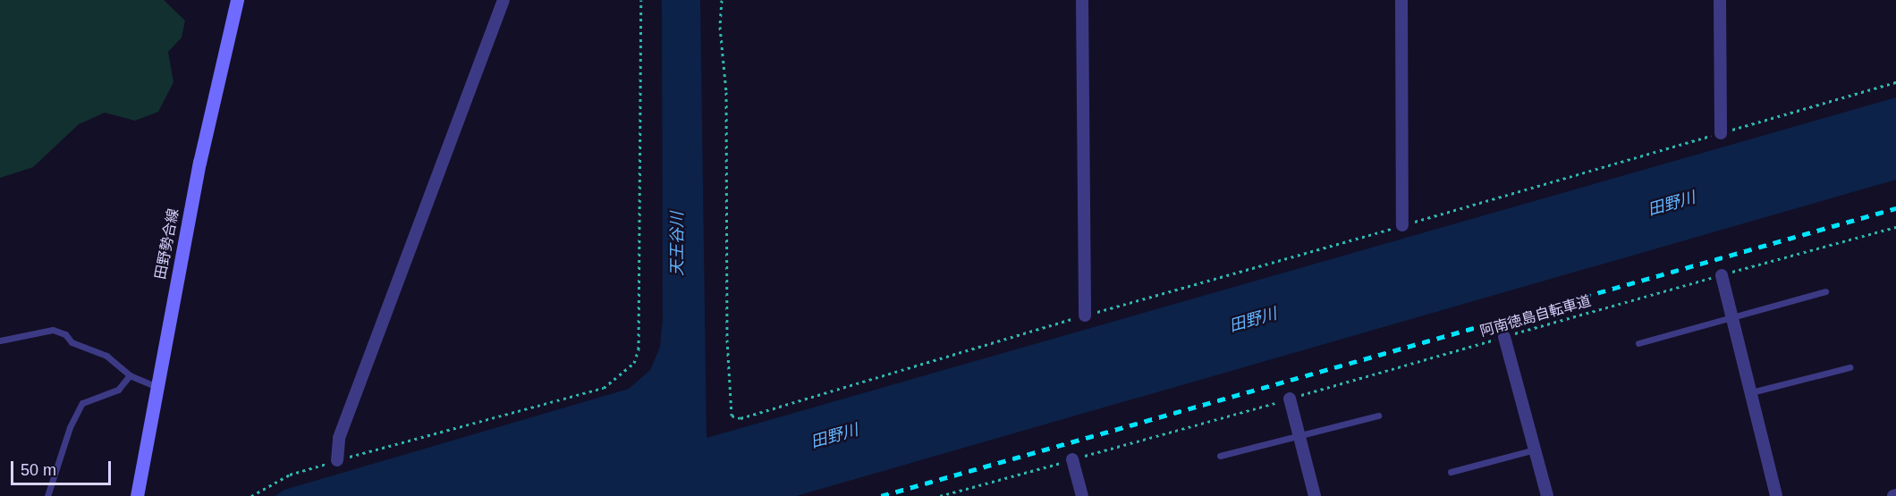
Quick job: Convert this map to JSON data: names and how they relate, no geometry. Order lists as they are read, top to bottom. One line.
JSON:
{"streets":{"main road":["田野勢合線"],"path":["阿南徳島自転車道"]},"water":["田野川","天王谷川"],"scale_bar":"50 m"}
